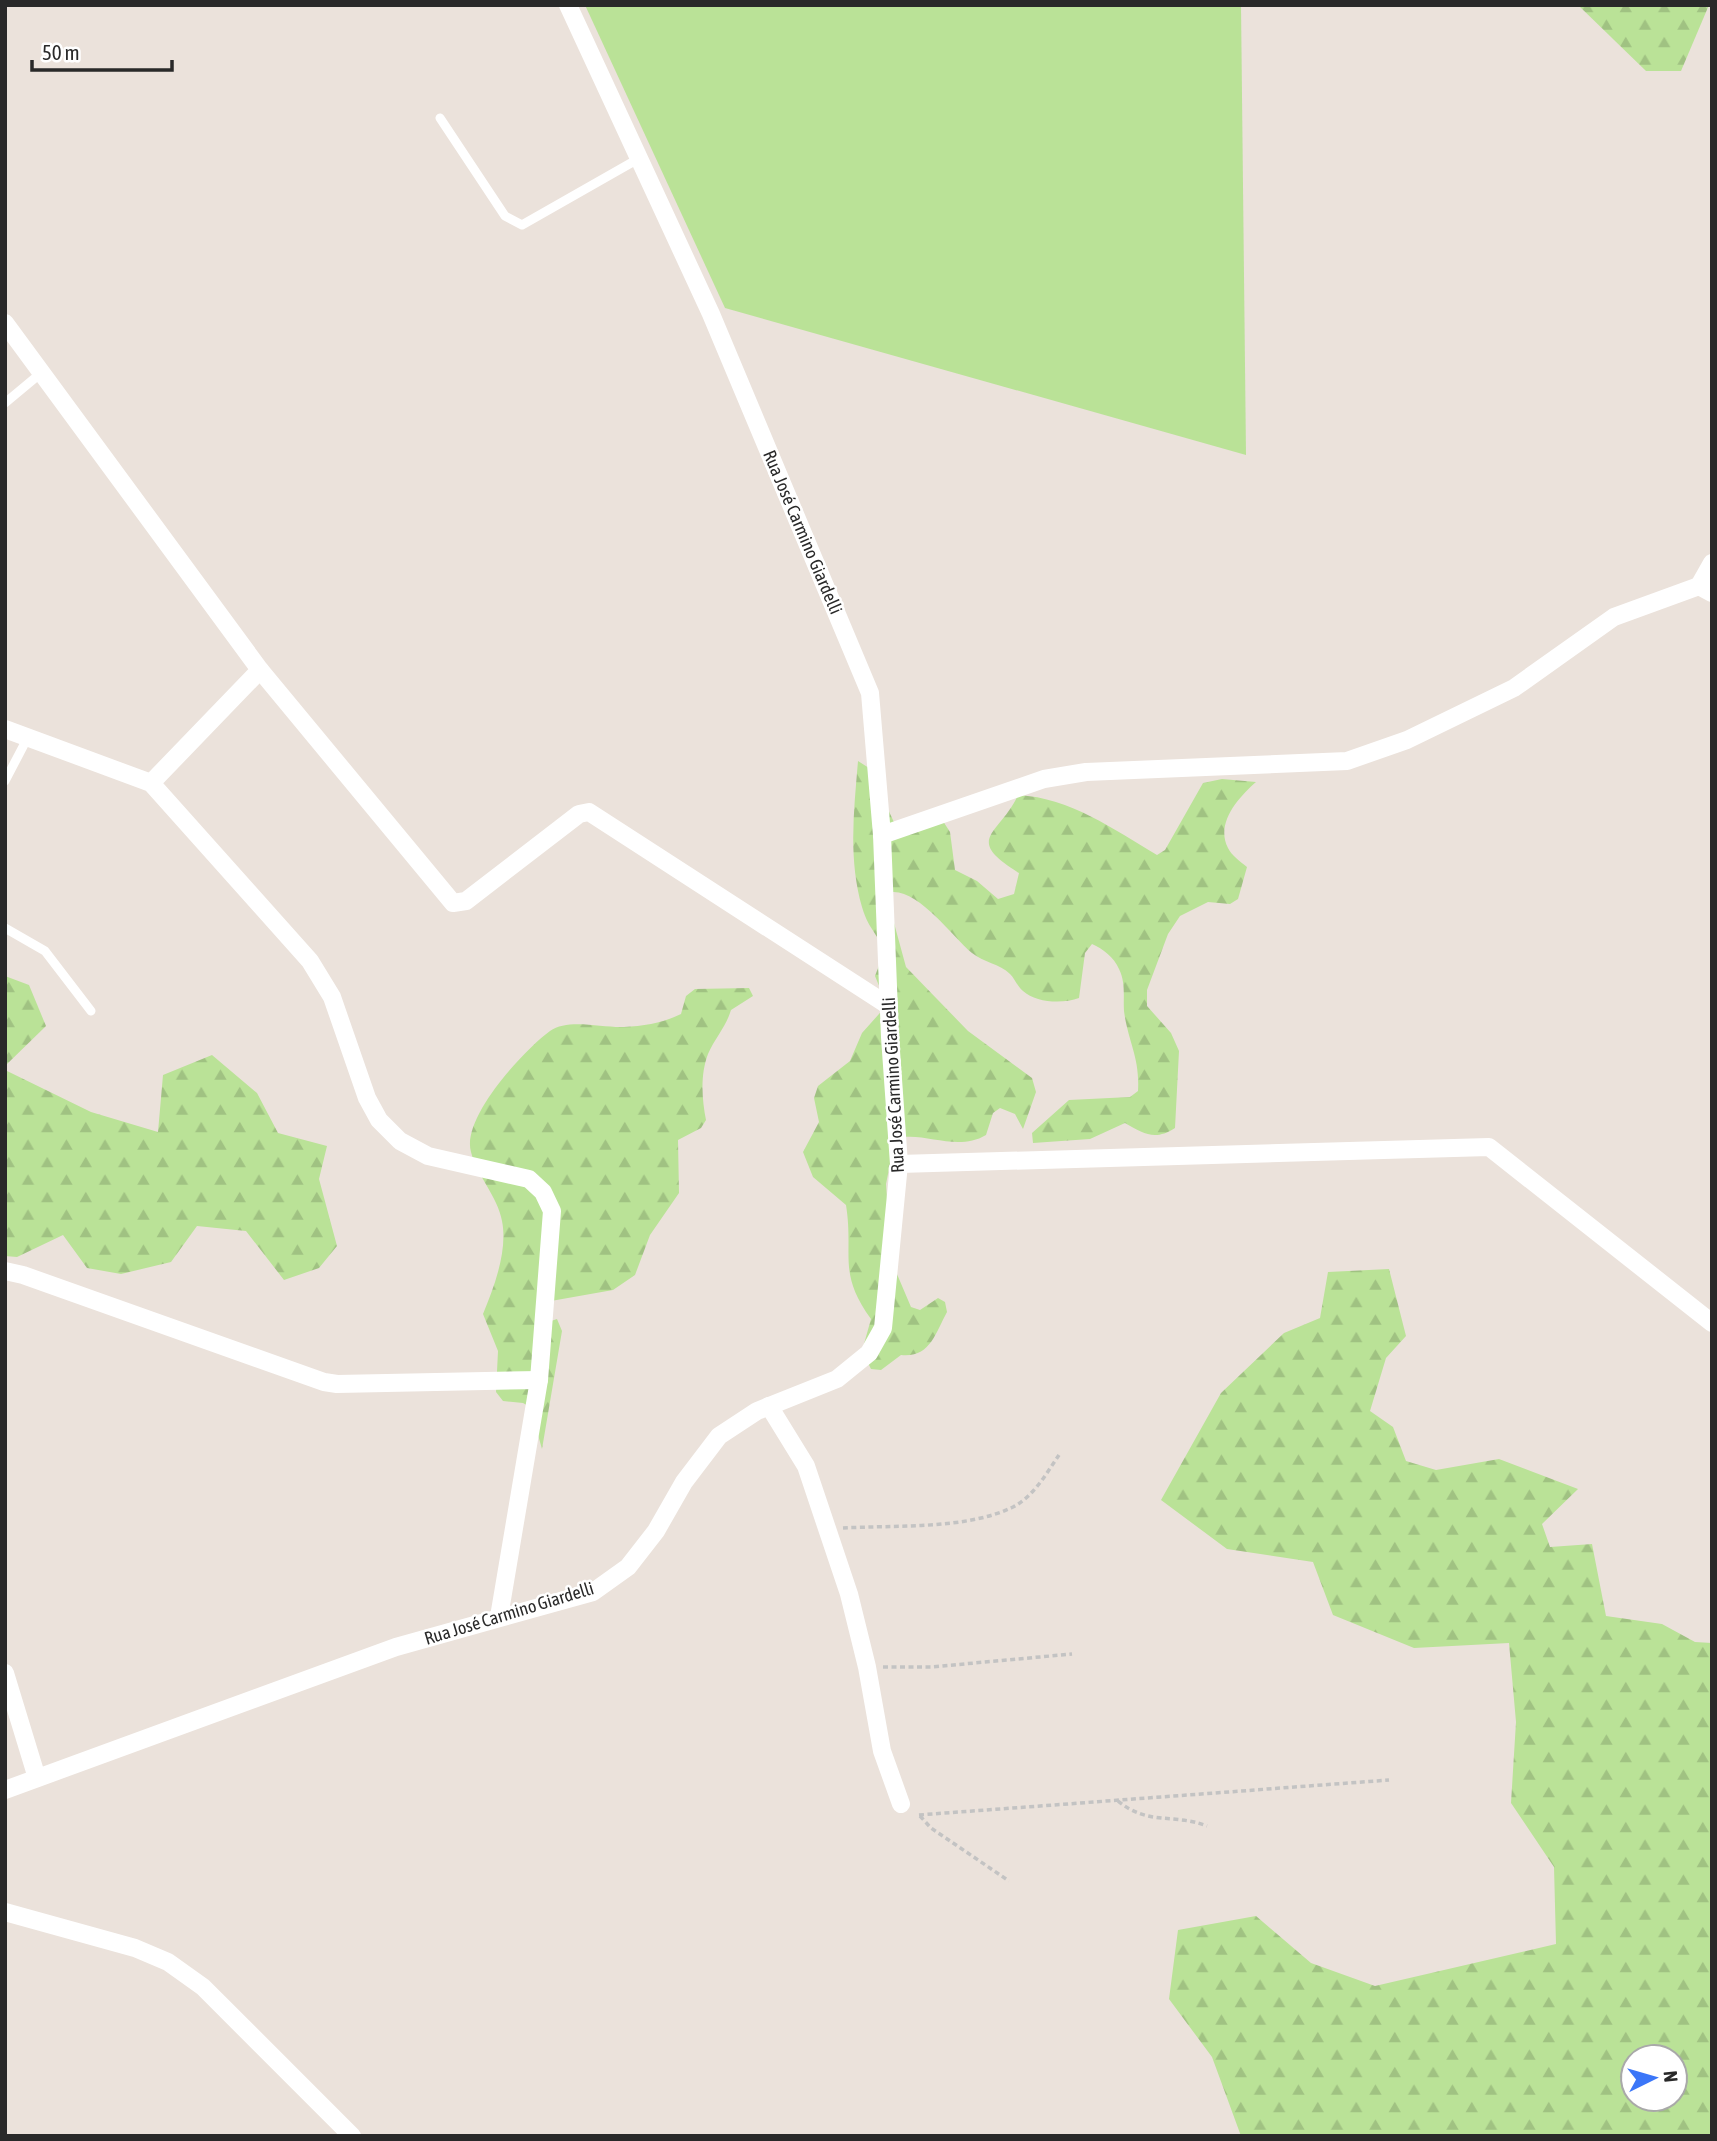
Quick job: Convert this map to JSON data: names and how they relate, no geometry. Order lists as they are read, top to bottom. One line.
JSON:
{"streets":{"street":["Rua José Carmino Giardelli"]},"scale_bar":"50 m","north":"right"}
